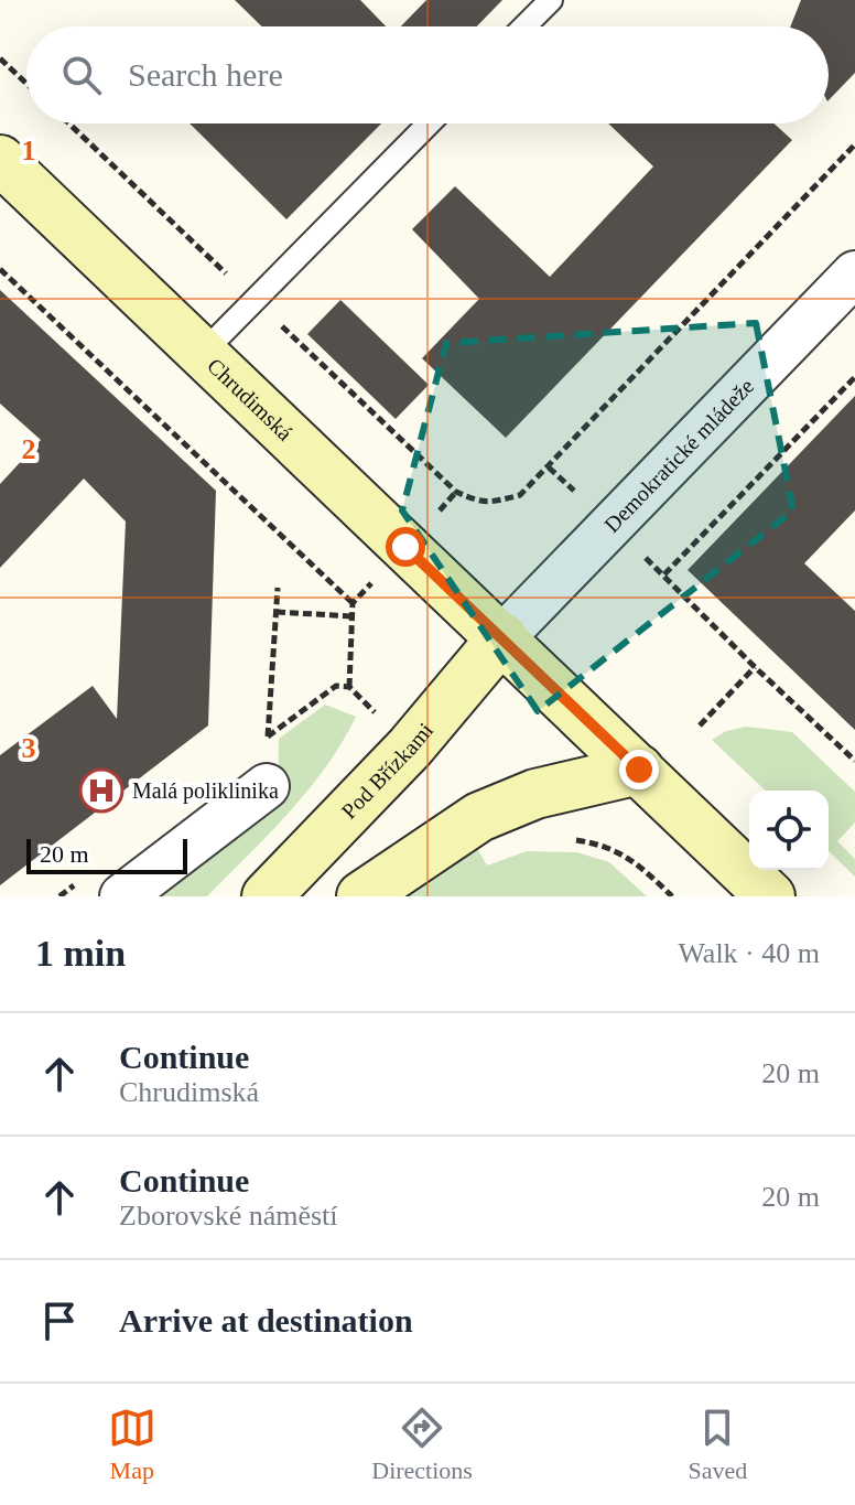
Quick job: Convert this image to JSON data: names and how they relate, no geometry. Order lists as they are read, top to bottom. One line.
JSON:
{"streets":{"main road":["Chrudimská","Pod Břízkami"],"street":["Demokratické mládeže"]},"crossings":[["Chrudimská","Demokratické mládeže"],["Chrudimská","Pod Břízkami"],["Demokratické mládeže","Pod Břízkami"]],"places":{"hospital":["Malá poliklinika"]},"scale_bar":"20 m","page":{"search":"Search here","scale":"20 m","heading":["1 min","Walk · 40 m"],"list":[["Continue","Chrudimská","20 m"],["Continue","Zborovské náměstí","20 m"],"Arrive at destination"],"nav":["Map","Directions","Saved"]},"grid":{"rows":["1","2","3"]}}
